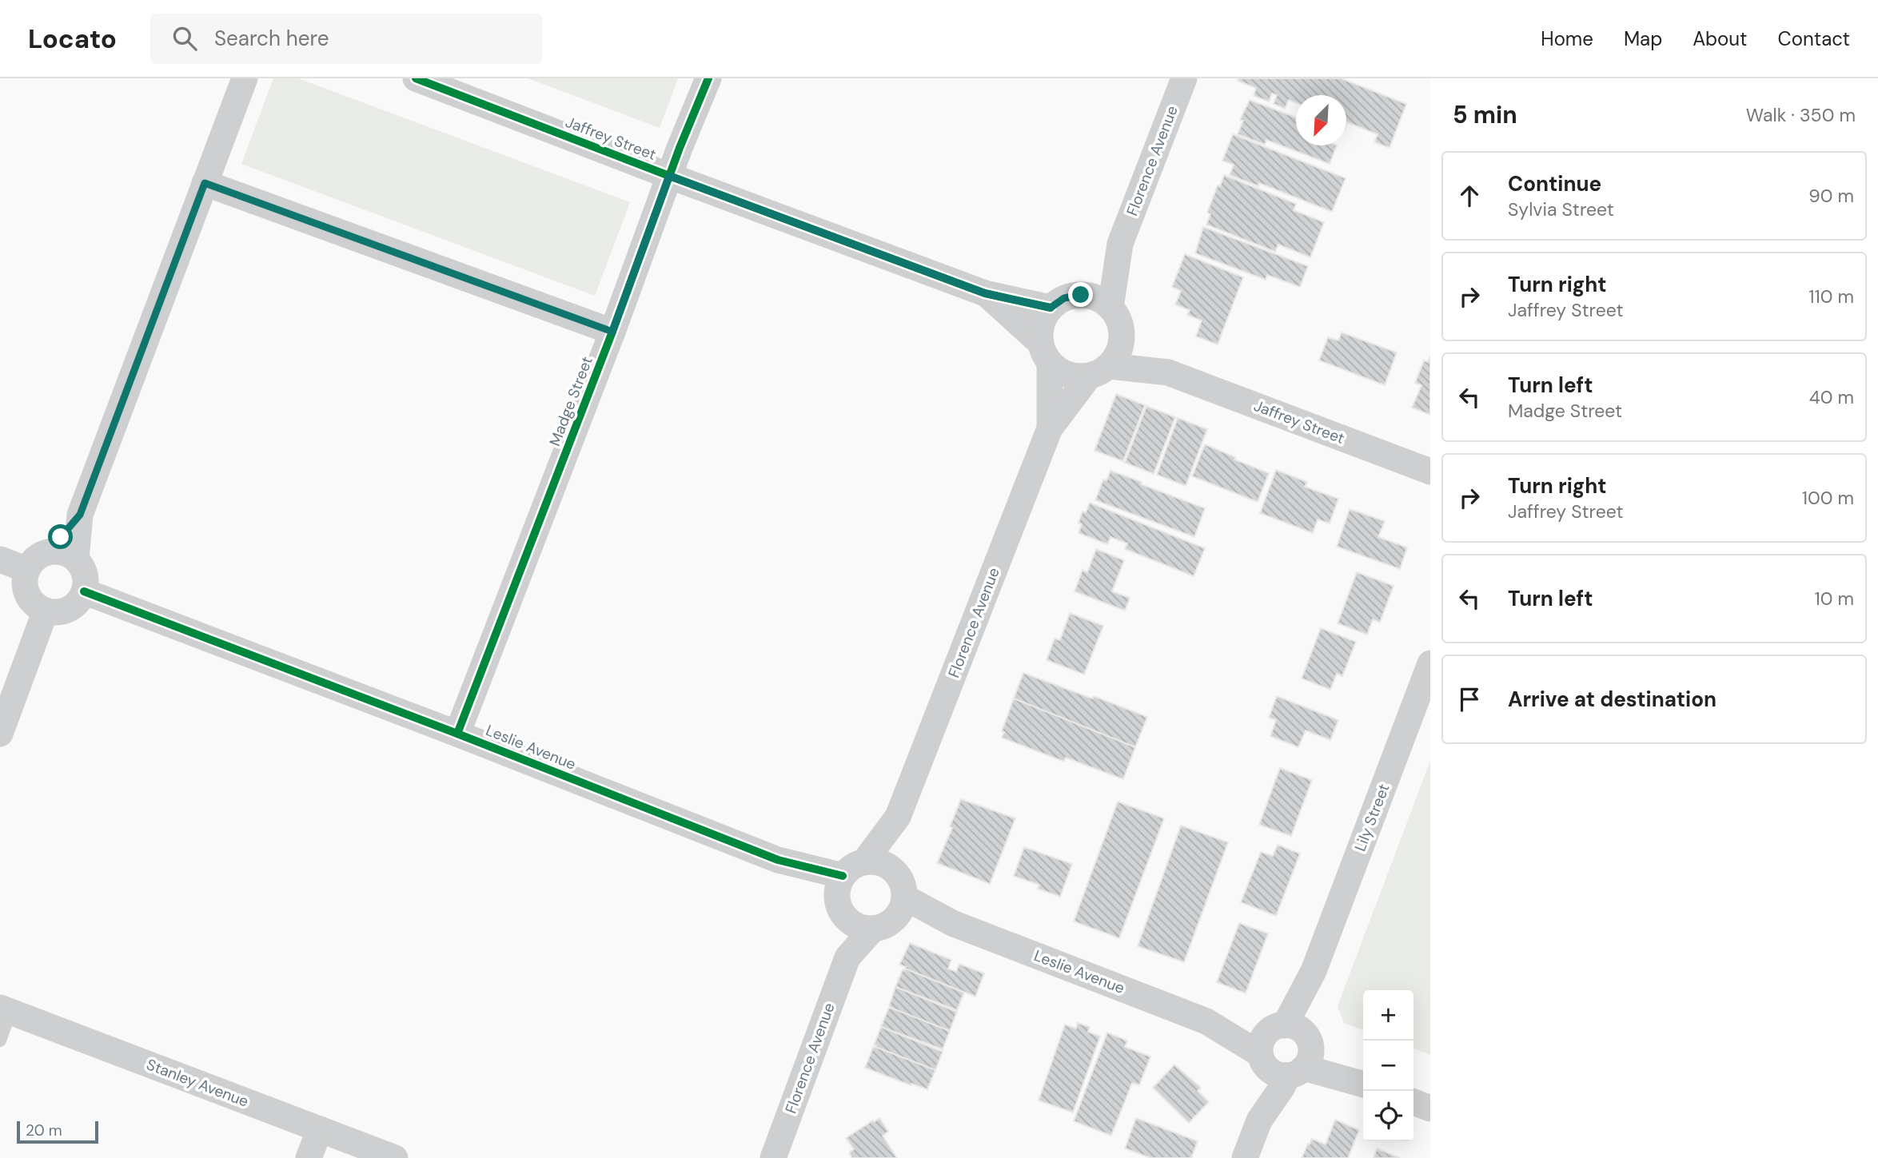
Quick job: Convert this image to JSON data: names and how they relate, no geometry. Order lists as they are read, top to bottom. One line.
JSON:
{"streets":{"street":["Jaffrey Street","Florence Avenue","Madge Street","Leslie Avenue","Lily Street","Stanley Avenue"]},"crossings":[["Jaffrey Street","Florence Avenue"],["Jaffrey Street","Madge Street"],["Florence Avenue","Leslie Avenue"],["Madge Street","Leslie Avenue"],["Leslie Avenue","Lily Street"]],"scale_bar":"20 m","north":"bottom left","page":{"header":"Locato","search":"Search here","nav":["Home","Map","About","Contact"],"heading":["5 min","Walk · 350 m"],"list":[["Continue","Sylvia Street","90 m"],["Turn right","Jaffrey Street","110 m"],["Turn left","Madge Street","40 m"],["Turn right","Jaffrey Street","100 m"],["Turn left","10 m"],"Arrive at destination"],"map_buttons":["+","−"],"scale":"20 m"}}
